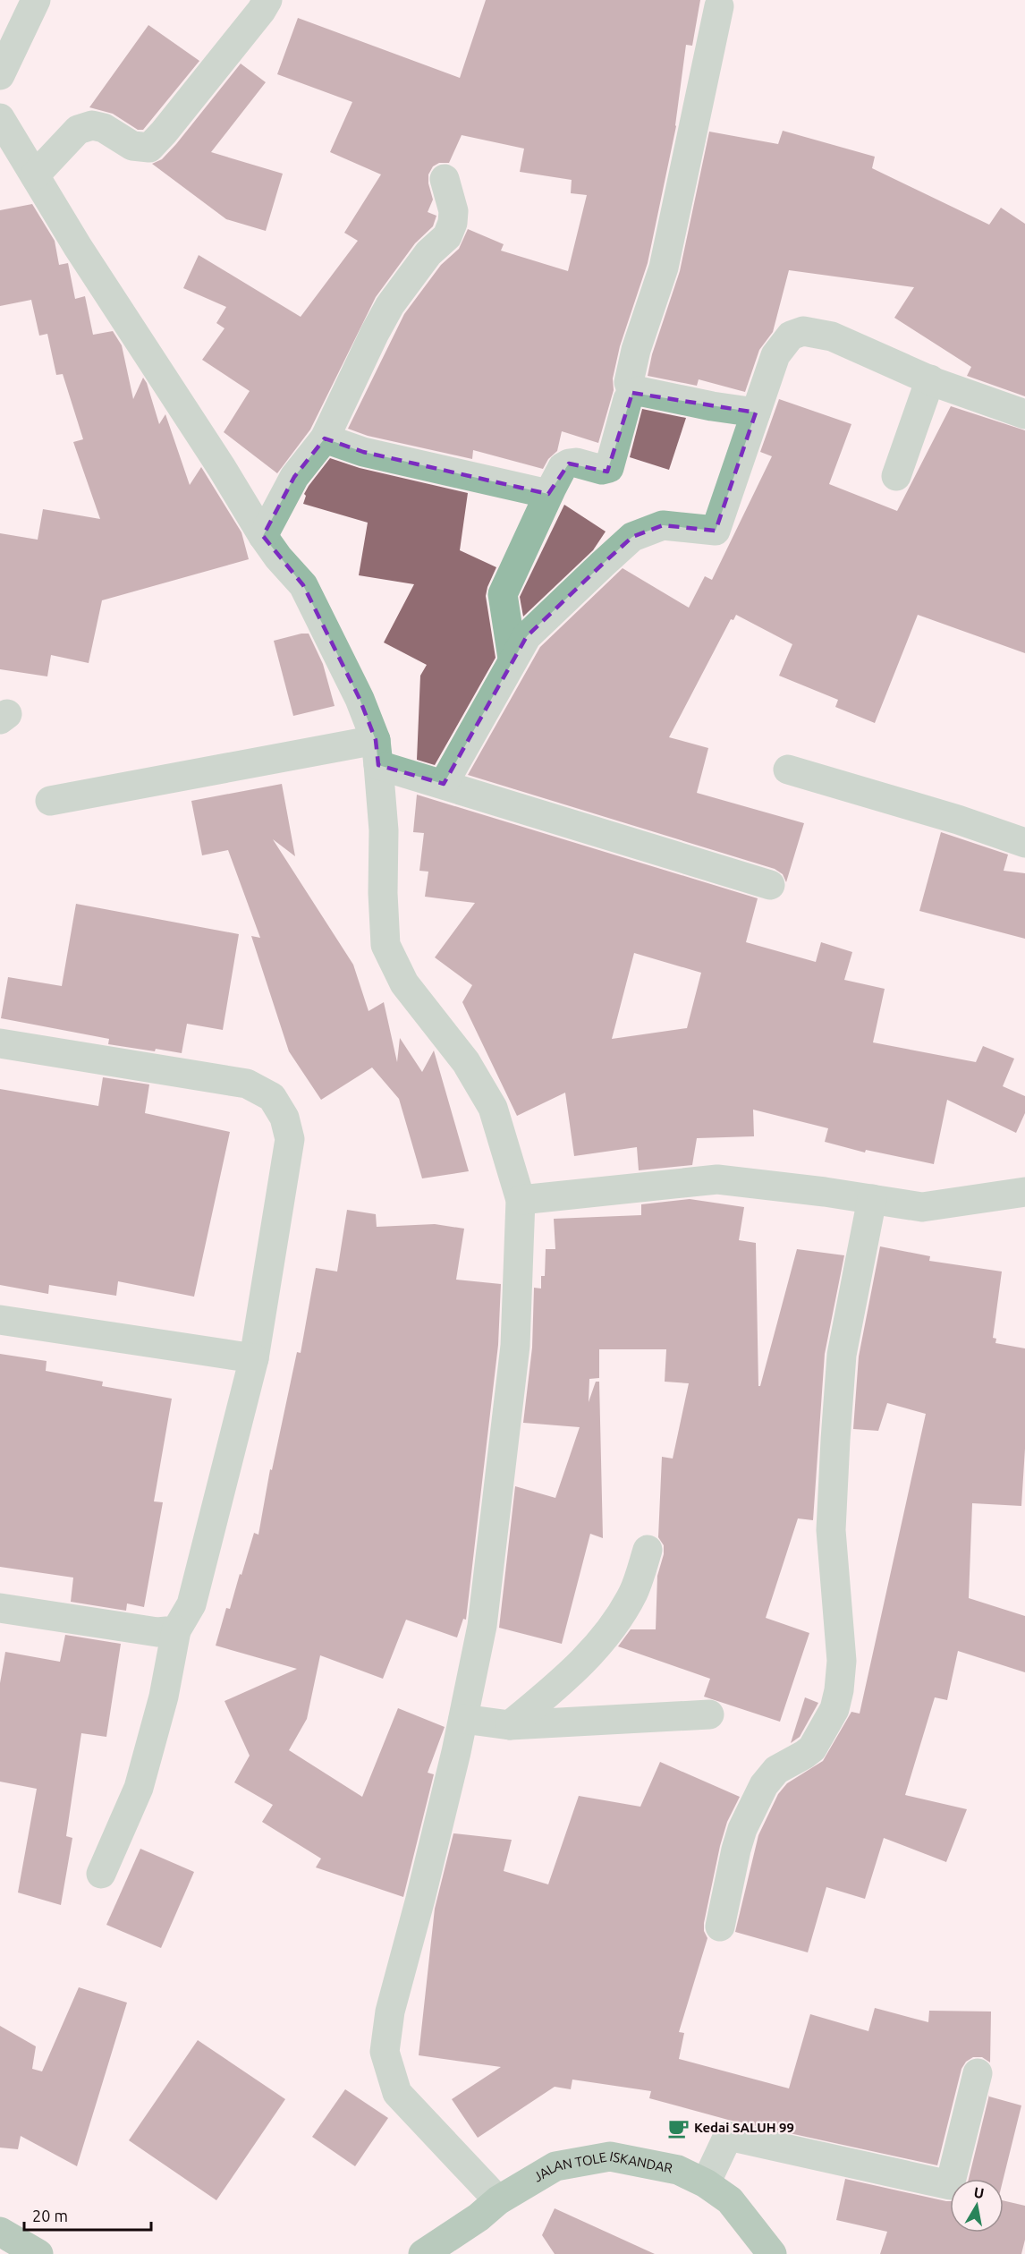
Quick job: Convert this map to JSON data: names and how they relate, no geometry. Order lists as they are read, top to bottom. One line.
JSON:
{"streets":{"main road":["JALAN TOLE ISKANDAR"]},"places":{"cafe":["Kedai SALUH 99"]},"scale_bar":"20 m","north":"top"}
